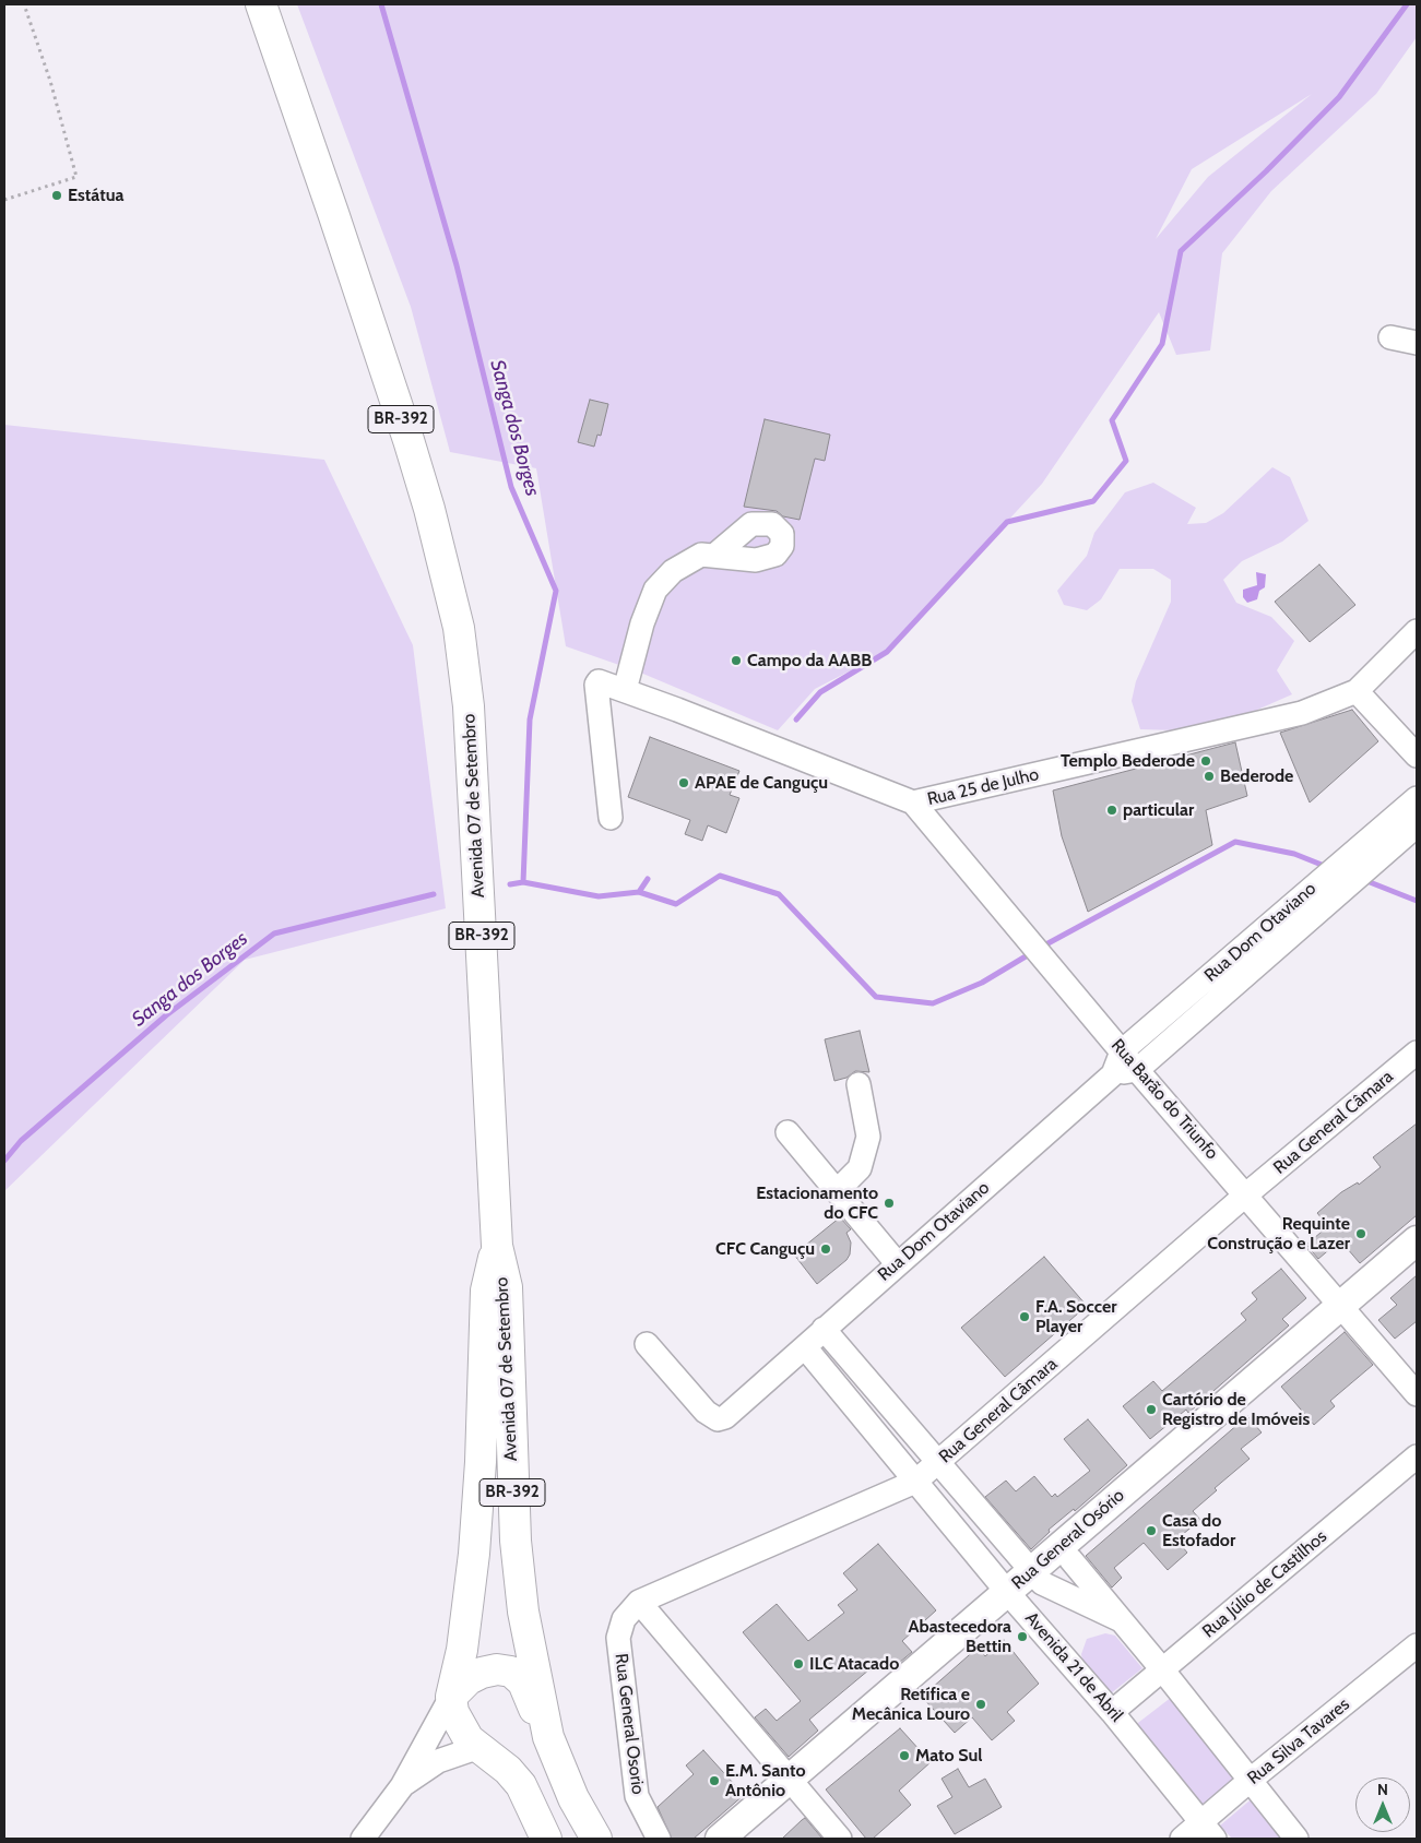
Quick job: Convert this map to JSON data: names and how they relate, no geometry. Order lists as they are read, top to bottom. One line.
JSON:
{"streets":{"highway":["BR-392","Avenida 07 de Setembro"],"main road":["Rua General Osório"],"street":["Rua 25 de Julho","Rua Dom Otaviano","Rua Barão do Triunfo","Rua General Câmara","Rua Júlio de Castilhos","Avenida 21 de Abril","Rua General Osorio","Rua Silva Tavares"]},"crossings":[["Rua 25 de Julho","Rua Barão do Triunfo"],["Rua Dom Otaviano","Rua Barão do Triunfo"],["Rua Dom Otaviano","Avenida 21 de Abril"],["Rua Barão do Triunfo","Rua General Câmara"],["Rua Barão do Triunfo","Rua General Osório"],["Rua General Câmara","Avenida 21 de Abril"],["Rua General Câmara","Rua General Osorio"],["Rua General Osório","Avenida 21 de Abril"],["Rua Júlio de Castilhos","Avenida 21 de Abril"],["Avenida 21 de Abril","Rua Silva Tavares"]],"water":["Sanga dos Borges"],"places":["Estátua","Campo da AABB","Templo Bederode","Bederode","APAE de Canguçu","particular","Estacionamento do CFC","Requinte Construção e Lazer","CFC Canguçu","F.A. Soccer Player","Cartório de Registro de Imóveis","Casa do Estofador","Abastecedora Bettin","ILC Atacado","Retífica e Mecânica Louro","Mato Sul","E.M. Santo Antônio"],"north":"top"}
